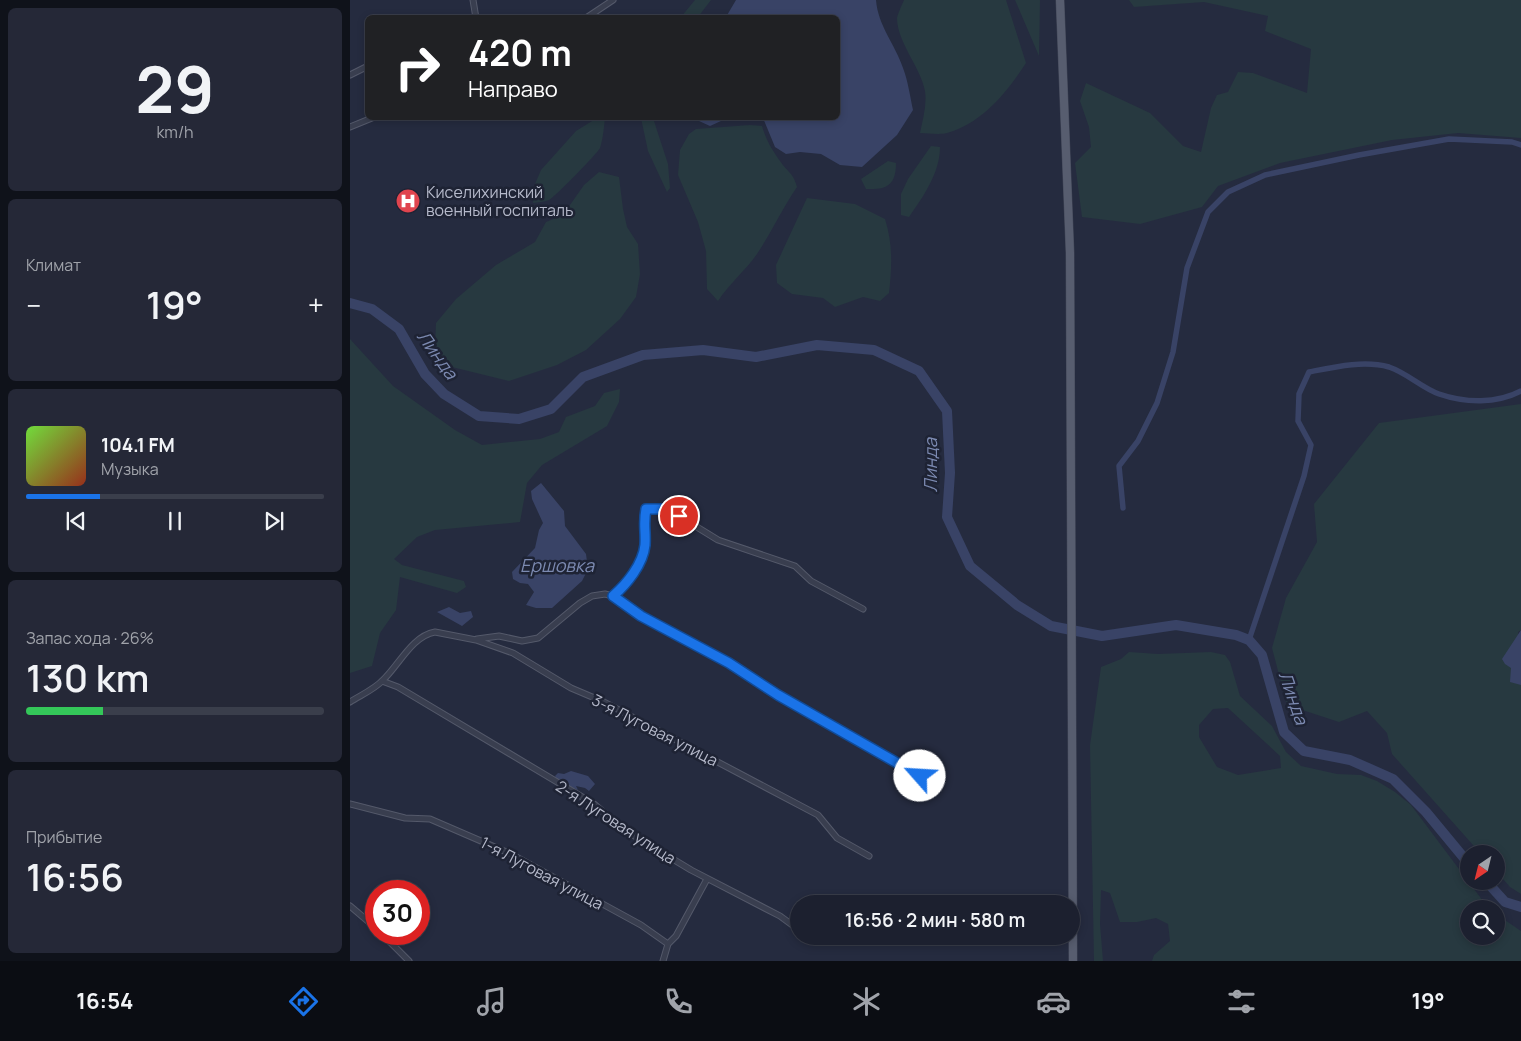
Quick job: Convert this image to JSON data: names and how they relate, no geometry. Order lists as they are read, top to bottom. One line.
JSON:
{"streets":{"street":["3-я Луговая улица","2-я Луговая улица","1-я Луговая улица"]},"crossings":[["3-я Луговая улица","2-я Луговая улица"]],"water":["Линда","Ершовка"],"places":{"hospital":["Киселихинский военный госпиталь"]},"north":"bottom left","page":{"tile":[["29","km/h"],"Климат",["Запас хода · 26%","130 km"],["Прибытие","16:56"]],"turn":["420 m","Направо"],"heat":["−","19°","+"],"song":["104.1 FM","Музыка"],"limit":"30","trip":"16:56 · 2 мин · 580 m","tabs":["16:54","19°"]}}
